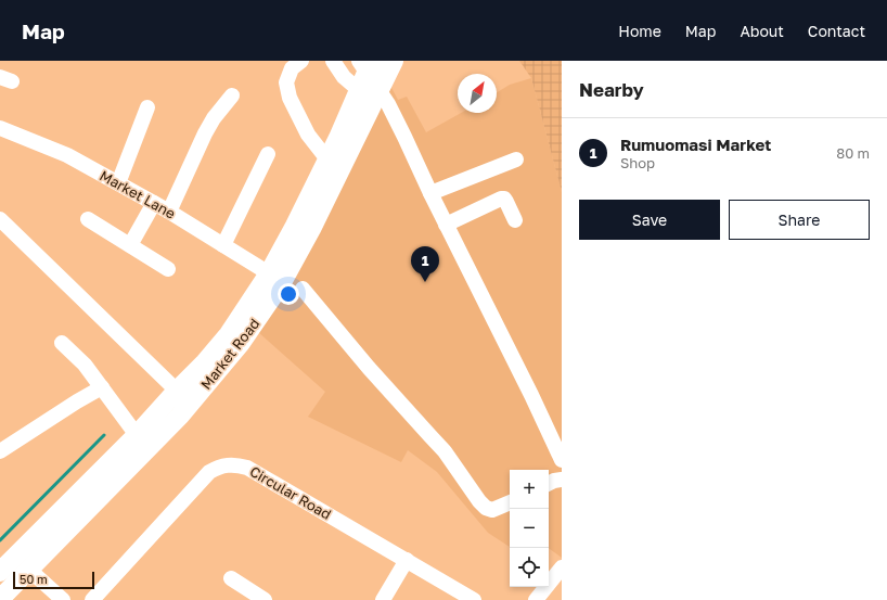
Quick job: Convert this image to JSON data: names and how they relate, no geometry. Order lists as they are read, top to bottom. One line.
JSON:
{"streets":{"main road":["Market Road"],"street":["Market Lane","Circular Road"]},"crossings":[["Market Lane","Market Road"]],"scale_bar":"50 m","north":"top right","page":{"header":"Map","nav":["Home","Map","About","Contact"],"heading":"Nearby","list":[{"mark":"1","name":"Rumuomasi Market","note":"Shop","value":"80 m"}],"buttons":["Save","Share"],"pins":"1","map_buttons":["+","−"],"scale":"50 m"}}
